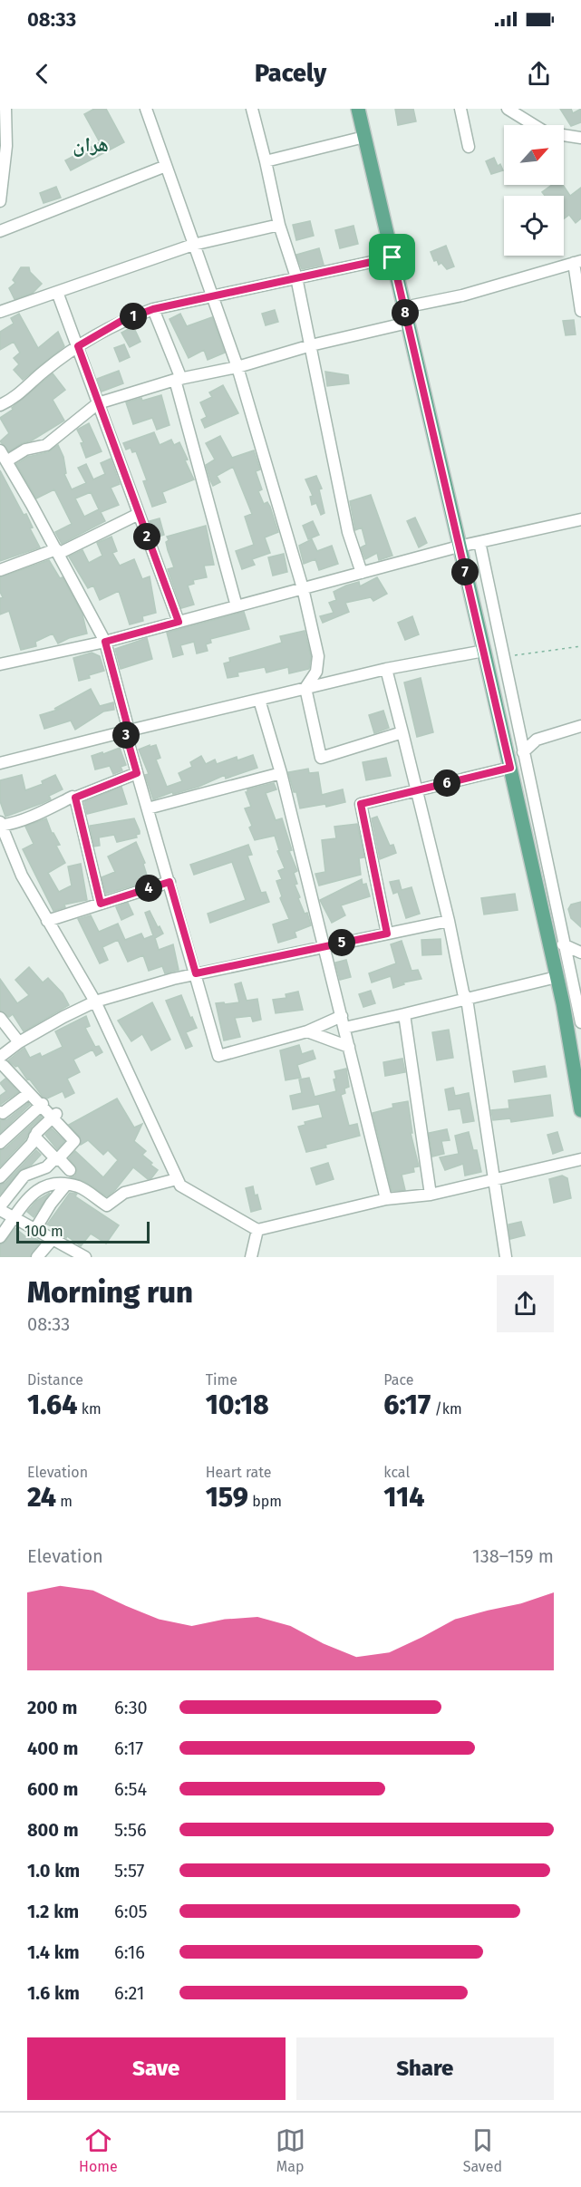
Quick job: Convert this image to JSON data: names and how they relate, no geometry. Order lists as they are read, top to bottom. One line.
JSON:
{"districts":["هران"],"scale_bar":"100 m","north":"top right","page":{"status":"08:33","header":"Pacely","pins":["8","1","2","7","3","6","4","5"],"scale":"100 m","heading":["Morning run","08:33"],"stats":[["Distance","1.64 km"],["Time","10:18"],["Pace","6:17 /km"],["Elevation","24 m"],["Heart rate","159 bpm"],["kcal","114"]],"chart":["Elevation","138–159 m"],"list":[{"name":"200 m","note":"6:30"},{"name":"400 m","note":"6:17"},{"name":"600 m","note":"6:54"},{"name":"800 m","note":"5:56"},{"name":"1.0 km","note":"5:57"},{"name":"1.2 km","note":"6:05"},{"name":"1.4 km","note":"6:16"},{"name":"1.6 km","note":"6:21"}],"buttons":["Save","Share"],"tabs":["Home","Map","Saved"]}}
